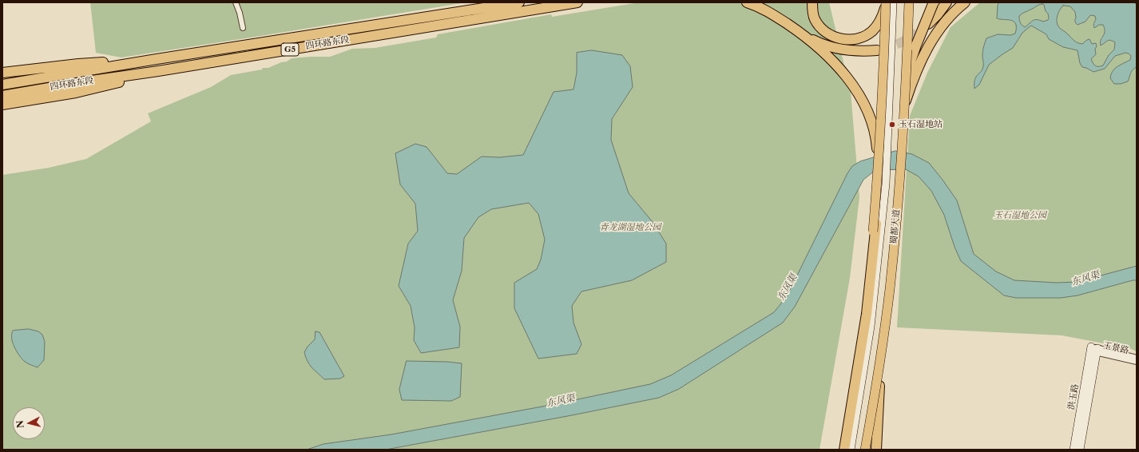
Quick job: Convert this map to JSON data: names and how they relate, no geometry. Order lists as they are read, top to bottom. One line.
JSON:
{"streets":{"highway":["四环路东段","G5","蜀都大道"],"main road":["洪玉路"],"street":["玉景路"]},"crossings":[["玉景路","洪玉路"]],"water":["东风渠"],"parks":["玉石湿地公园","青龙湖湿地公园"],"places":["玉石湿地站"],"north":"left"}
